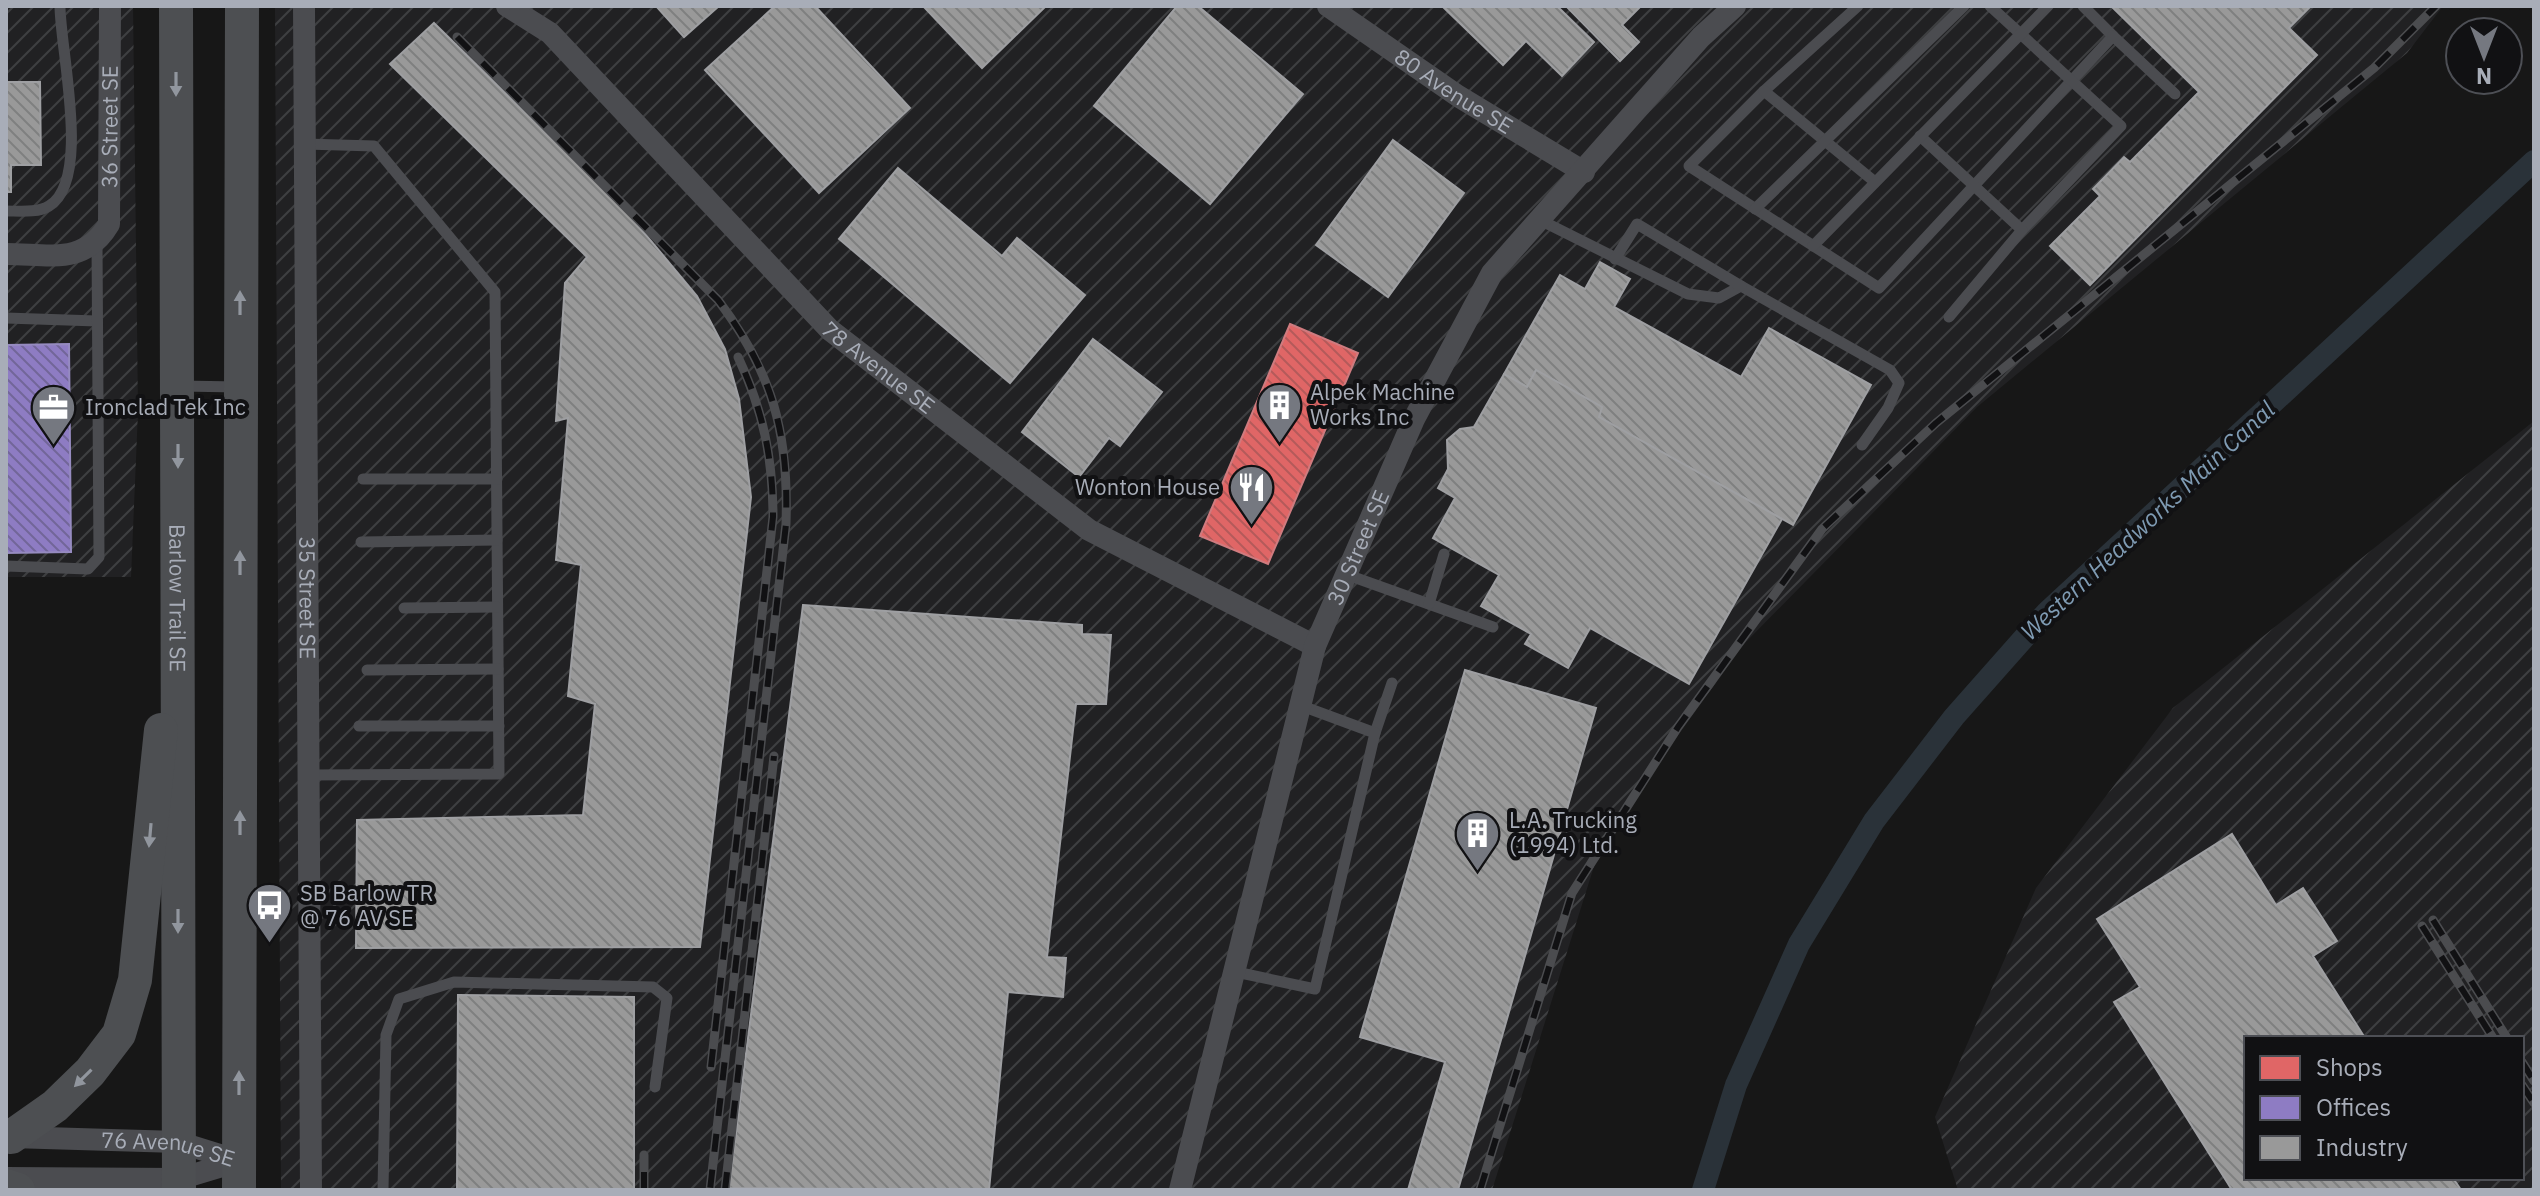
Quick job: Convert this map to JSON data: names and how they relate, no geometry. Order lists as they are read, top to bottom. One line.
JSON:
{"streets":{"main road":["Barlow Trail SE"],"street":["80 Avenue SE","36 Street SE","78 Avenue SE","30 Street SE","35 Street SE","76 Avenue SE"]},"crossings":[["80 Avenue SE","30 Street SE"],["78 Avenue SE","30 Street SE"],["Barlow Trail SE","76 Avenue SE"]],"water":["Western Headworks Main Canal"],"places":{"building":["Alpek Machine Works Inc","L.A. Trucking (1994) Ltd."],"office":["Ironclad Tek Inc"],"restaurant":["Wonton House"],"bus stop":["SB Barlow TR @ 76 AV SE"]},"legend":["Shops","Offices","Industry"],"north":"bottom"}
